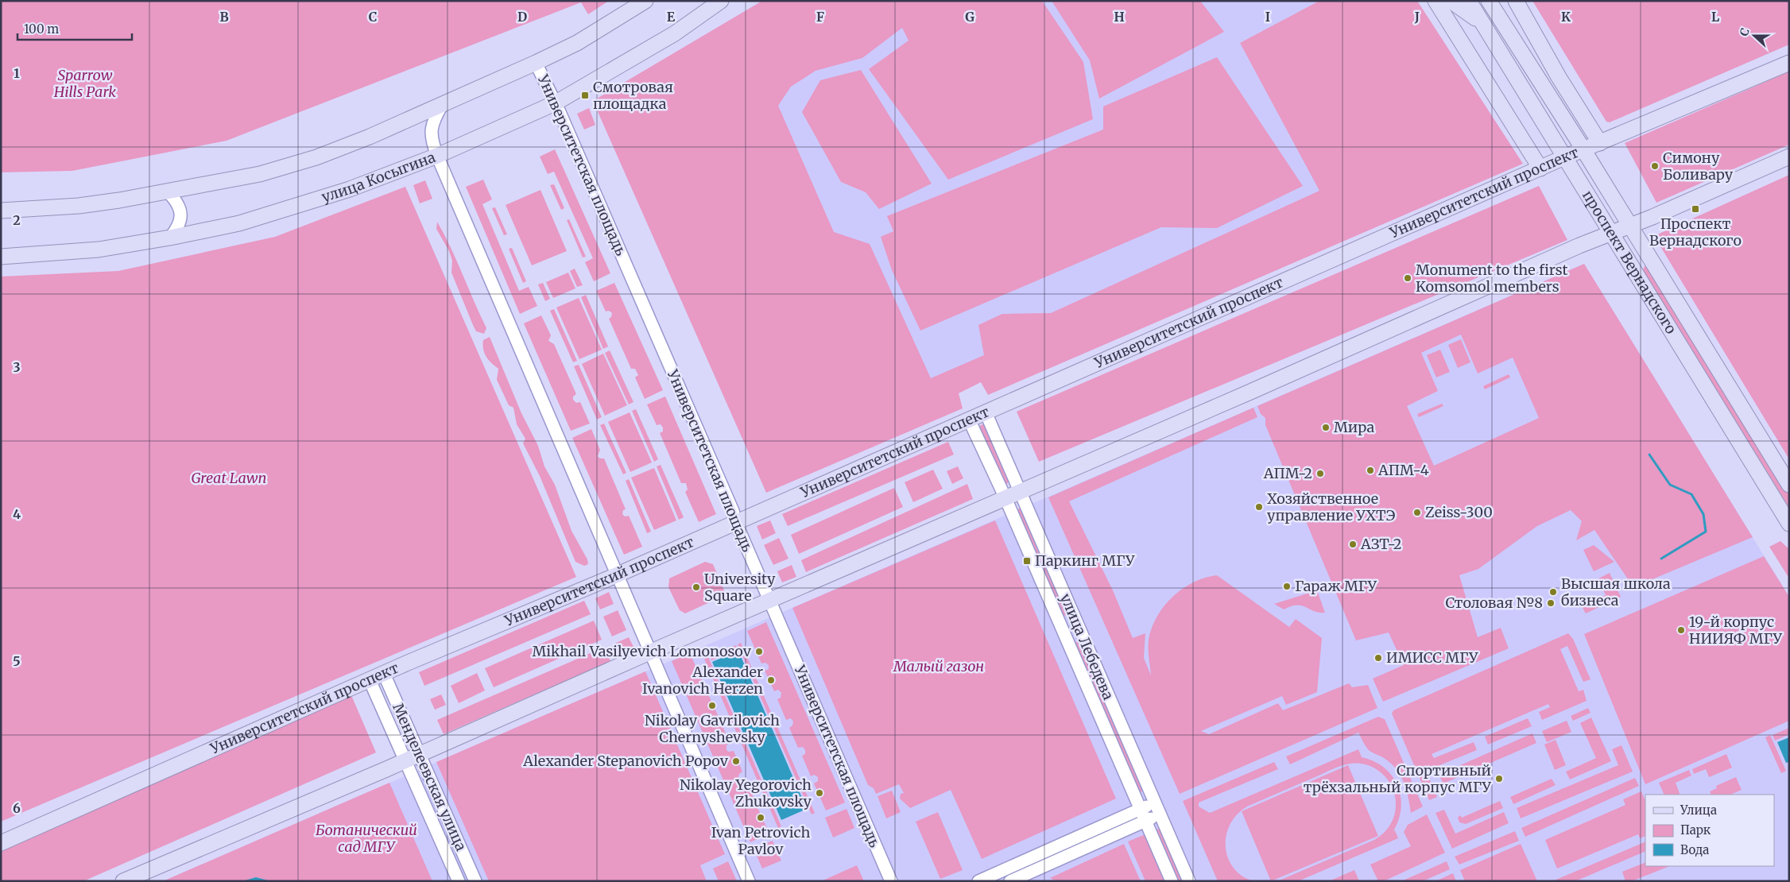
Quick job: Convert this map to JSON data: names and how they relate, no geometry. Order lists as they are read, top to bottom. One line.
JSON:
{"streets":{"main road":["улица Косыгина","Университетский проспект","проспект Вернадского"],"street":["Университетская площадь","улица Лебедева","Менделеевская улица"]},"crossings":[["Университетская площадь","улица Косыгина"],["Университетская площадь","Университетский проспект"],["Университетский проспект","проспект Вернадского"],["Университетский проспект","улица Лебедева"],["Университетский проспект","Менделеевская улица"]],"parks":["Sparrow Hills Park","Great Lawn","Малый газон","Ботанический сад МГУ"],"places":{"transit":["Смотровая площадка","Проспект Вернадского","Паркинг МГУ"],"other":["Симону Боливару","Monument to the first Komsomol members","Мира","АПМ-4","АПМ-2","Хозяйственное управление УХТЭ","Zeiss-300","АЗТ-2","Гараж МГУ","University Square","Высшая школа бизнеса","Столовая №8","19-й корпус НИИЯФ МГУ","Mikhail Vasilyevich Lomonosov","ИМИСС МГУ","Alexander Ivanovich Herzen","Nikolay Gavrilovich Chernyshevsky","Alexander Stepanovich Popov","Спортивный трёхзальный корпус МГУ","Nikolay Yegorovich Zhukovsky","Ivan Petrovich Pavlov"]},"legend":["Улица","Парк","Вода"],"scale_bar":"100 m","north":"left","grid":{"columns":["B","C","D","E","F","G","H","I","J","K","L"],"rows":["1","2","3","4","5","6"]}}
